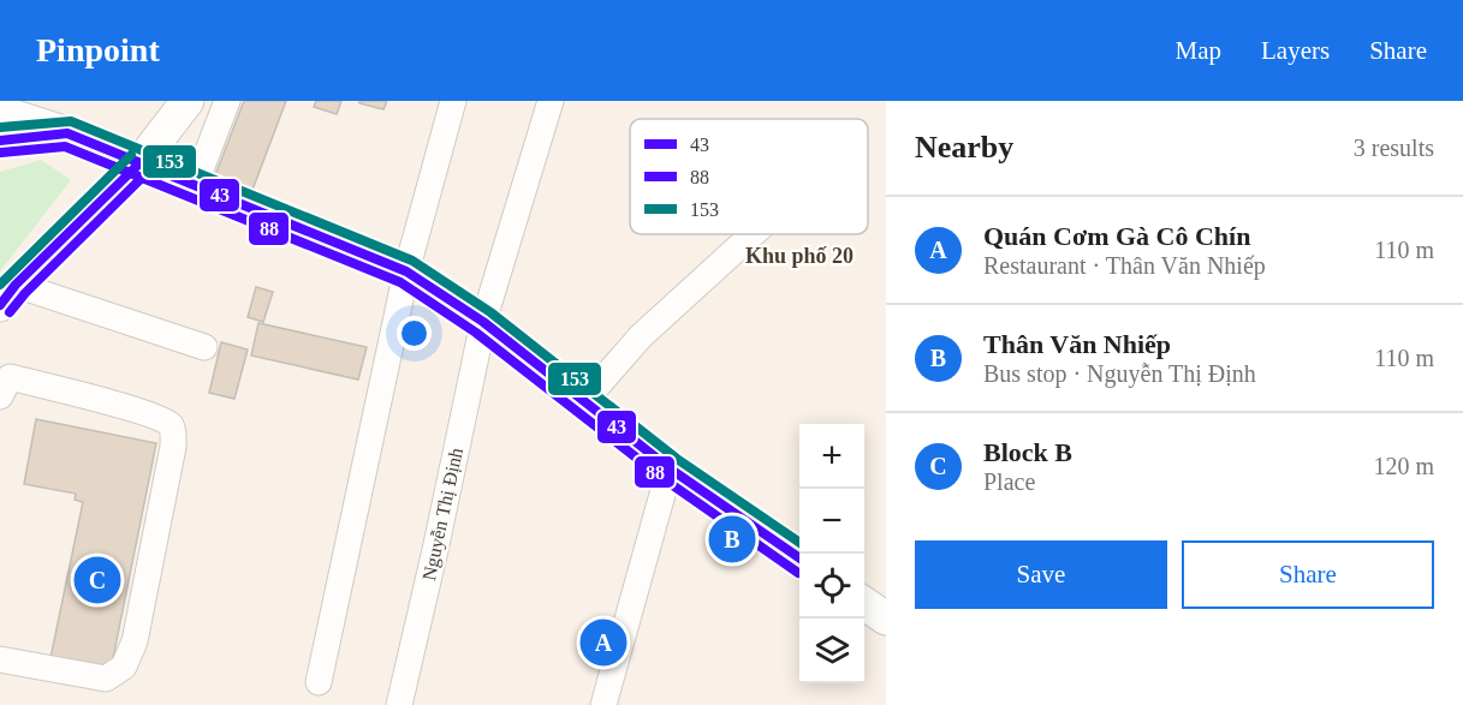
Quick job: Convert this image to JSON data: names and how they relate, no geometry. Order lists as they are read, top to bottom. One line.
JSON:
{"streets":{"street":["Nguyễn Thị Định"]},"districts":["Khu phố 20"],"lines":["transit line 153","transit line 43","transit line 88"],"legend":["43","88","153"],"page":{"header":"Pinpoint","nav":["Map","Layers","Share"],"heading":["Nearby","3 results"],"list":[{"mark":"A","name":"Quán Cơm Gà Cô Chín","note":"Restaurant · Thân Văn Nhiếp","value":"110 m"},{"mark":"B","name":"Thân Văn Nhiếp","note":"Bus stop · Nguyễn Thị Định","value":"110 m"},{"mark":"C","name":"Block B","note":"Place","value":"120 m"}],"map_buttons":["+","−"],"pins":["B","C","A"],"buttons":["Save","Share"]}}
